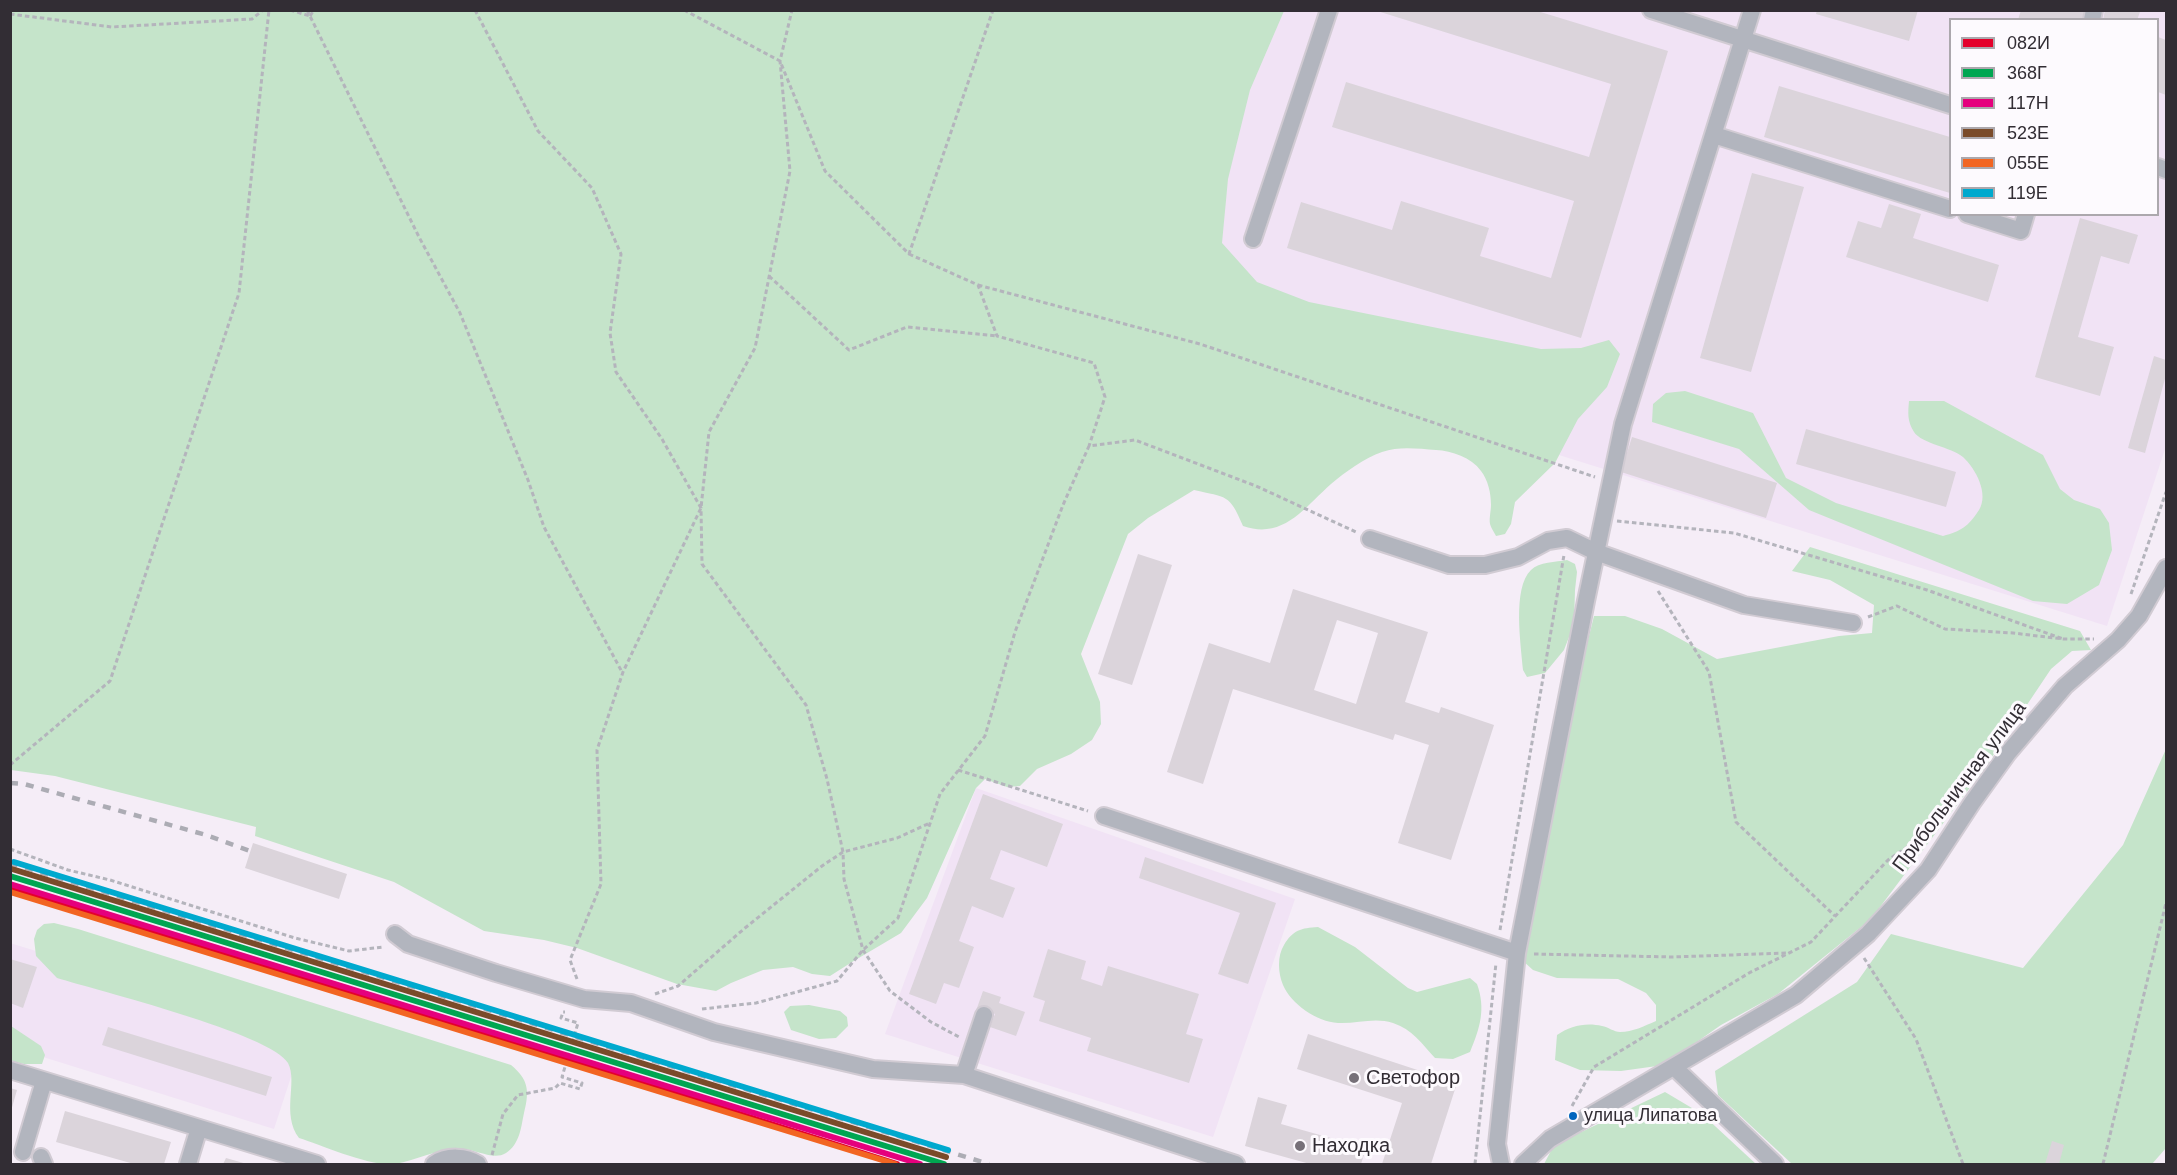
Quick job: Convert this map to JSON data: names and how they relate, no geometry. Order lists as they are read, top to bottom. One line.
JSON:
{"streets":{"street":["Прибольничная улица"]},"places":["Светофор","улица Липатова","Находка"],"lines":["transit line 119Е","transit line 523Е","transit line 368Г","transit line 117Н","transit line 082И","transit line 055Е"],"legend":["082И","368Г","117Н","523Е","055Е","119Е"]}
